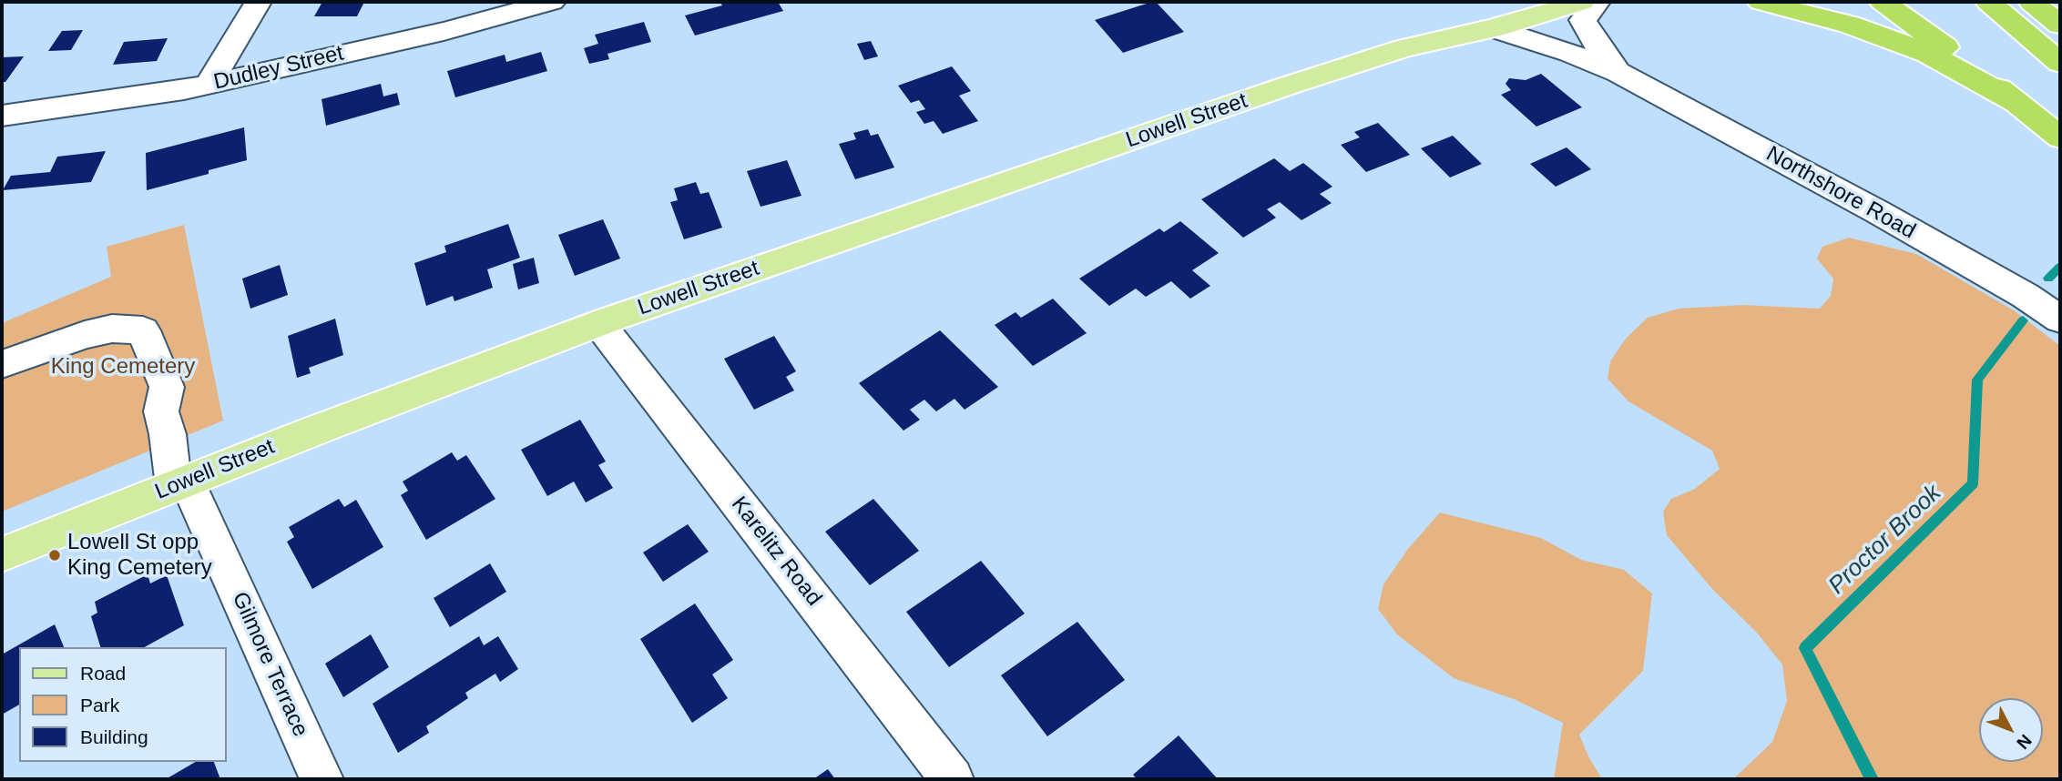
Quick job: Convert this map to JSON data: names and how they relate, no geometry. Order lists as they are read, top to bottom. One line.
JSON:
{"streets":{"main road":["Lowell Street"],"street":["Dudley Street","Northshore Road","Karelitz Road","Gilmore Terrace"]},"crossings":[["Lowell Street","Northshore Road"],["Lowell Street","Karelitz Road"],["Lowell Street","Gilmore Terrace"]],"water":["Proctor Brook"],"parks":["King Cemetery"],"places":["Lowell St opp King Cemetery"],"legend":["Road","Park","Building"],"north":"bottom right"}
